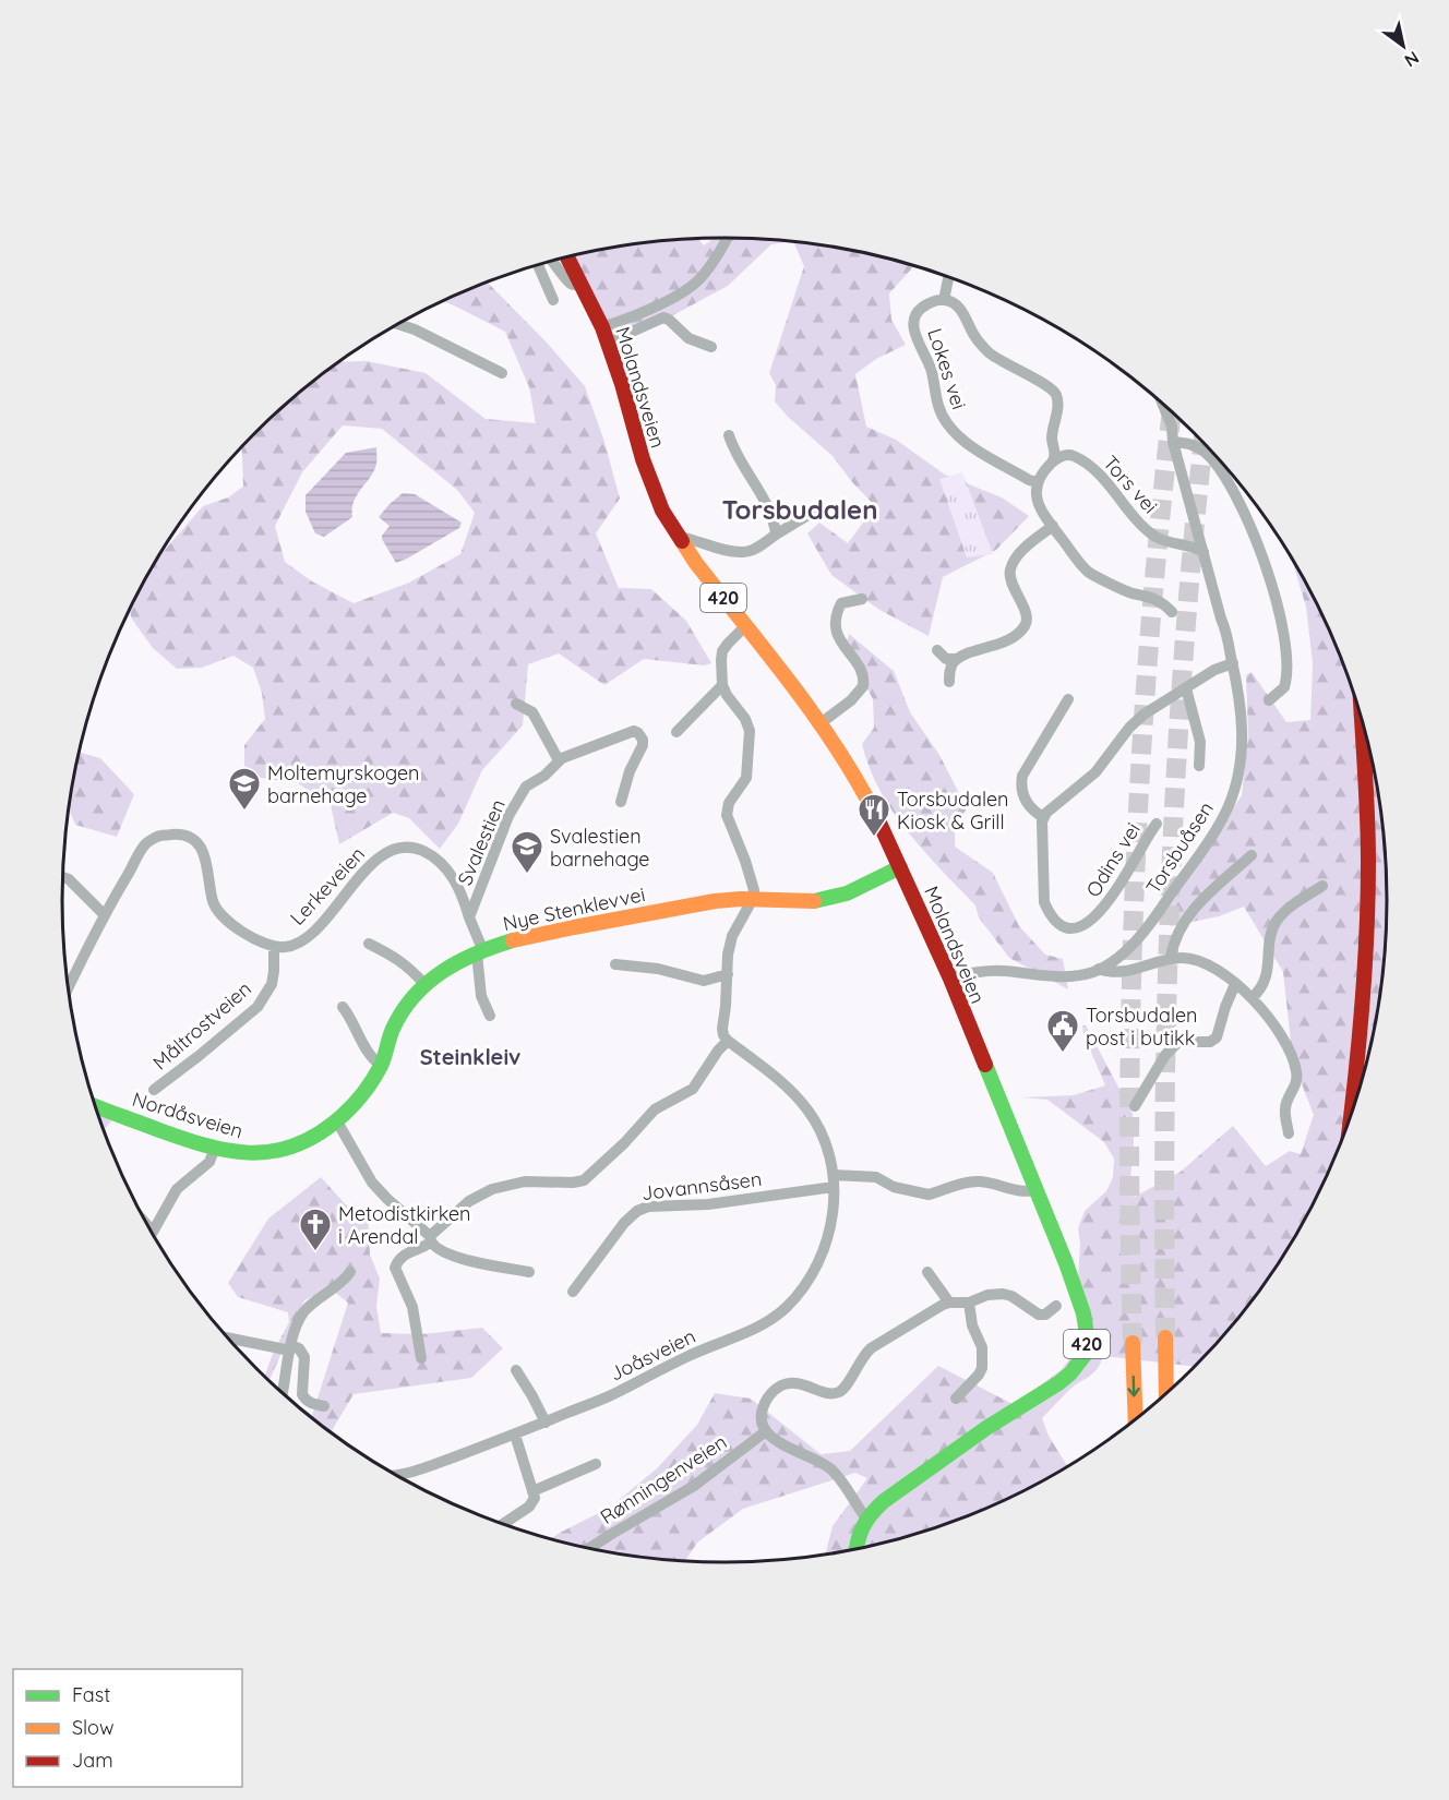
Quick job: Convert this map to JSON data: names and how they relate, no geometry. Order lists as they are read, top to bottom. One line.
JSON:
{"streets":{"main road":["Molandsveien","420","Nye Stenklevvei","Nordåsveien"],"street":["Lokes vei","Tors vei","Svalestien","Torsbuåsen","Odins vei","Lerkeveien","Måltrostveien","Jovannsåsen","Joåsveien","Rønningenveien"]},"crossings":[["Lokes vei","Tors vei"],["Molandsveien","Torsbuåsen"],["Molandsveien","Nye Stenklevvei"],["Tors vei","Torsbuåsen"],["Svalestien","Lerkeveien"],["Lerkeveien","Måltrostveien"],["Nye Stenklevvei","Nordåsveien"],["Jovannsåsen","Joåsveien"]],"districts":["Torsbudalen","Steinkleiv"],"places":{"school or university":["Moltemyrskogen barnehage","Svalestien barnehage"],"restaurant":["Torsbudalen Kiosk & Grill"],"public building":["Torsbudalen post i butikk"],"church":["Metodistkirken i Arendal"]},"legend":["Fast","Slow","Jam"],"north":"bottom right"}
